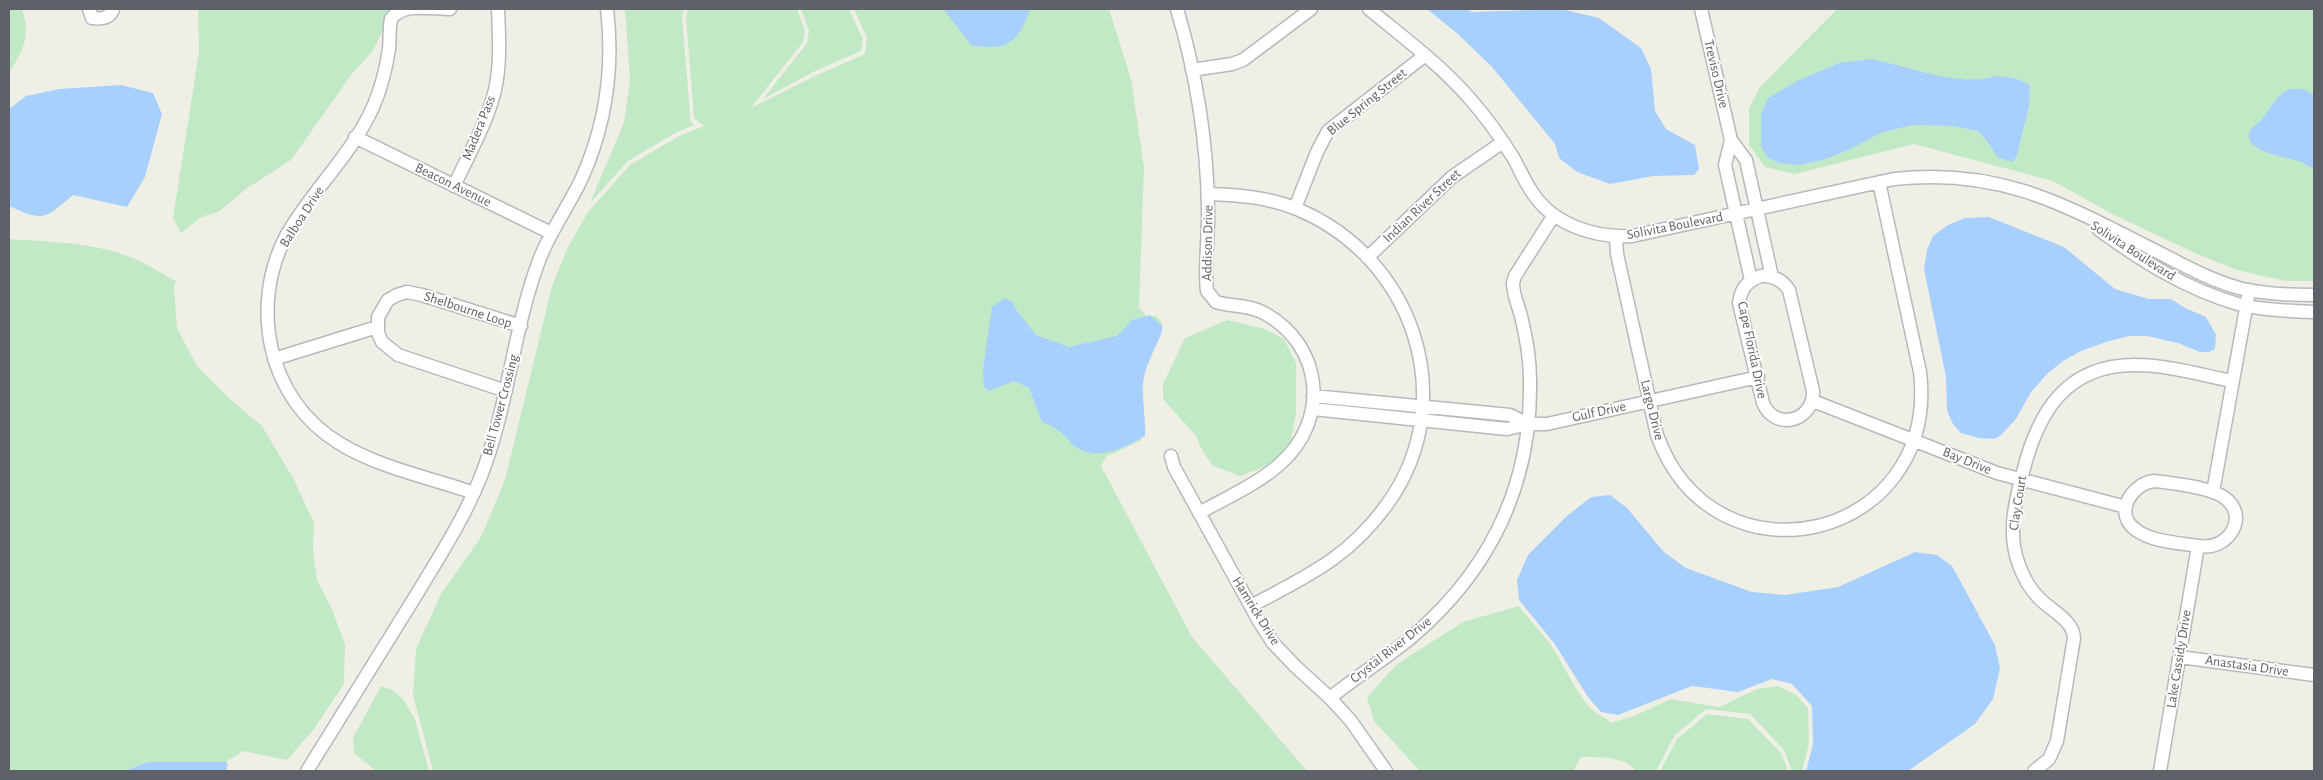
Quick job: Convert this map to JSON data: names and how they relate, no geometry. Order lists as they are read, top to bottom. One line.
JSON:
{"streets":{"street":["Treviso Drive","Blue Spring Street","Madera Pass","Beacon Avenue","Indian River Street","Balboa Drive","Solivita Boulevard","Addison Drive","Shelbourne Loop","Cape Florida Drive","Bell Tower Crossing","Largo Drive","Gulf Drive","Bay Drive","Clay Court","Hamrick Drive","Crystal River Drive","Lake Cassidy Drive","Anastasia Drive"]},"crossings":[["Treviso Drive","Solivita Boulevard"],["Treviso Drive","Cape Florida Drive"],["Blue Spring Street","Solivita Boulevard"],["Madera Pass","Beacon Avenue"],["Beacon Avenue","Balboa Drive"],["Beacon Avenue","Bell Tower Crossing"],["Indian River Street","Solivita Boulevard"],["Balboa Drive","Bell Tower Crossing"],["Solivita Boulevard","Cape Florida Drive"],["Solivita Boulevard","Largo Drive"],["Solivita Boulevard","Crystal River Drive"],["Addison Drive","Gulf Drive"],["Addison Drive","Hamrick Drive"],["Shelbourne Loop","Bell Tower Crossing"],["Cape Florida Drive","Gulf Drive"],["Cape Florida Drive","Bay Drive"],["Largo Drive","Gulf Drive"],["Largo Drive","Bay Drive"],["Gulf Drive","Crystal River Drive"],["Bay Drive","Clay Court"],["Hamrick Drive","Crystal River Drive"],["Lake Cassidy Drive","Anastasia Drive"]]}
